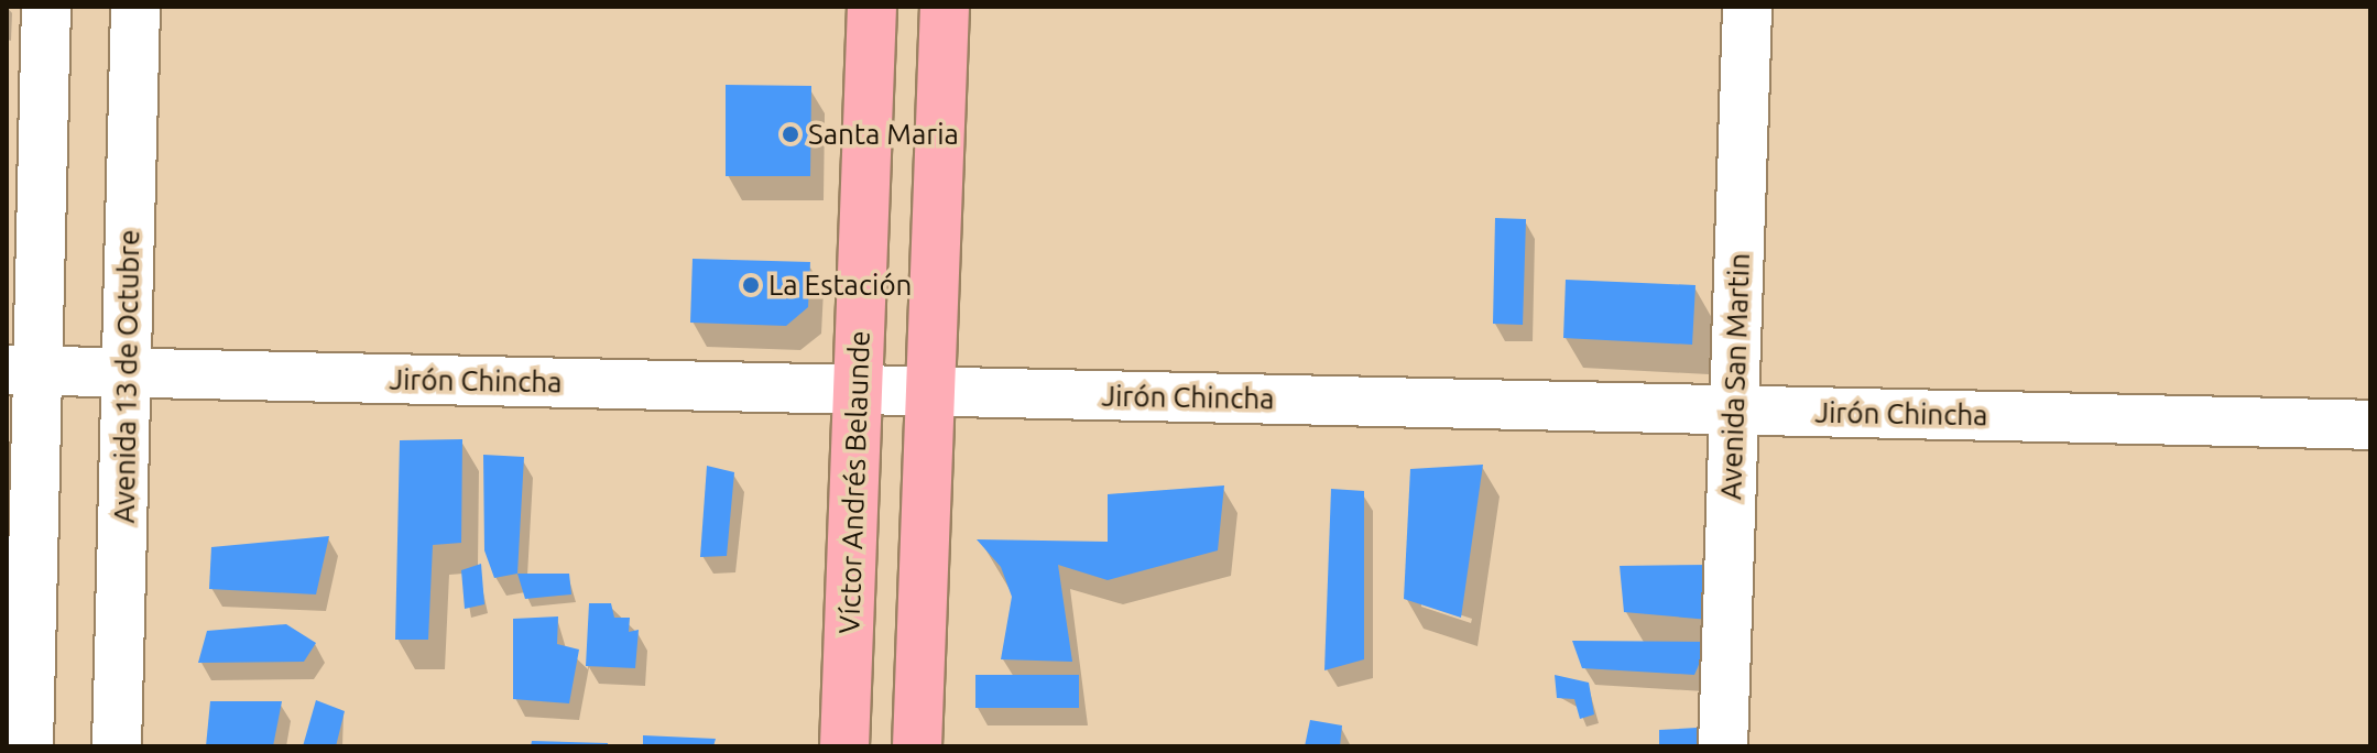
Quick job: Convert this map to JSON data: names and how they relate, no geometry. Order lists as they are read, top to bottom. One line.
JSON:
{"streets":{"main road":["Víctor Andrés Belaunde"],"street":["Avenida 13 de Octubre","Avenida San Martin","Jirón Chincha"]},"crossings":[["Avenida 13 de Octubre","Jirón Chincha"],["Avenida San Martin","Jirón Chincha"],["Jirón Chincha","Víctor Andrés Belaunde"]],"places":["Santa Maria","La Estación"]}
